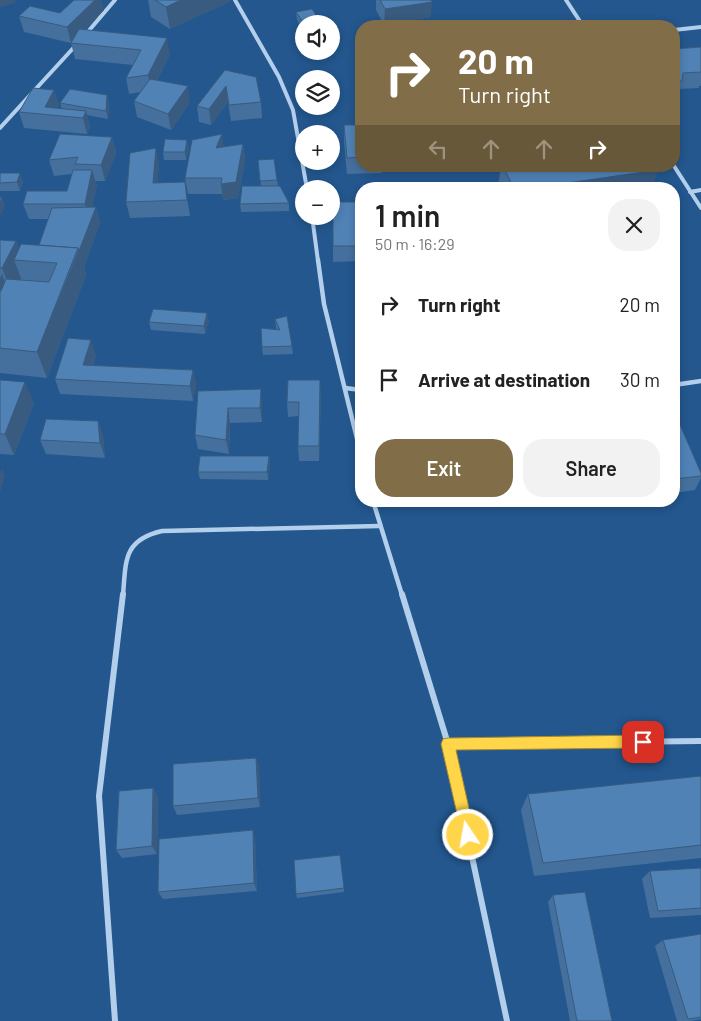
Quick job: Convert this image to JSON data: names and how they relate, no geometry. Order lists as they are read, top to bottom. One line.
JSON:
{"page":{"map_buttons":["+","−"],"turn":["20 m","Turn right"],"heading":["1 min","50 m · 16:29"],"list":[{"name":"Turn right","value":"20 m"},{"name":"Arrive at destination","value":"30 m"}],"buttons":["Exit","Share"]}}
